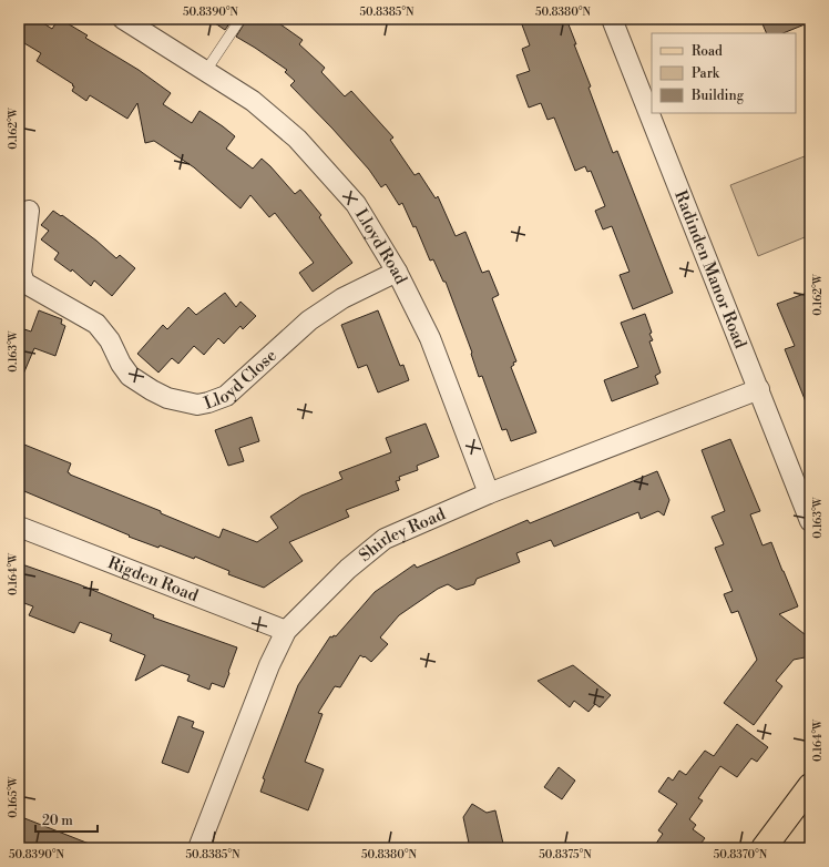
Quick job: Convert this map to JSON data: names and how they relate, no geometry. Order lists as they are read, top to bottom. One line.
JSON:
{"streets":{"street":["Lloyd Road","Radinden Manor Road","Lloyd Close","Shirley Road","Rigden Road"]},"crossings":[["Lloyd Road","Lloyd Close"],["Lloyd Road","Shirley Road"],["Radinden Manor Road","Shirley Road"],["Shirley Road","Rigden Road"]],"legend":["Road","Park","Building"],"scale_bar":"20 m","coordinates":["50.8390°N","50.8385°N","50.8380°N","0.162°W","0.163°W","0.164°W","0.165°W","50.8375°N","50.8370°N"]}
